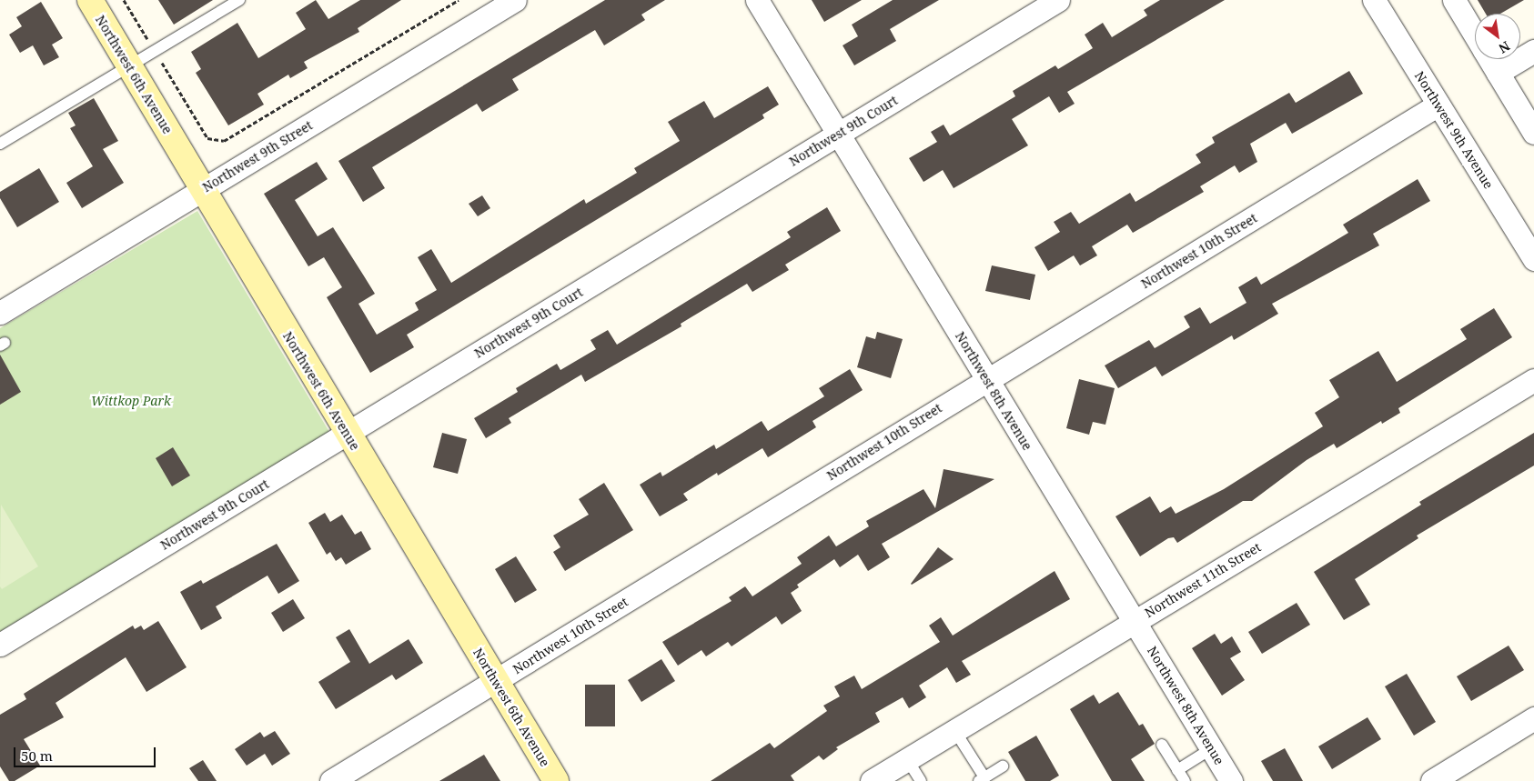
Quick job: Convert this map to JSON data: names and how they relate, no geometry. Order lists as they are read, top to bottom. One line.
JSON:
{"streets":{"street":["Northwest 6th Avenue","Northwest 9th Avenue","Northwest 9th Court","Northwest 9th Street","Northwest 10th Street","Northwest 8th Avenue","Northwest 11th Street"]},"crossings":[["Northwest 6th Avenue","Northwest 9th Court"],["Northwest 6th Avenue","Northwest 9th Street"],["Northwest 6th Avenue","Northwest 10th Street"],["Northwest 9th Avenue","Northwest 10th Street"],["Northwest 9th Court","Northwest 8th Avenue"],["Northwest 10th Street","Northwest 8th Avenue"],["Northwest 8th Avenue","Northwest 11th Street"]],"parks":["Wittkop Park"],"scale_bar":"50 m","north":"bottom right"}
